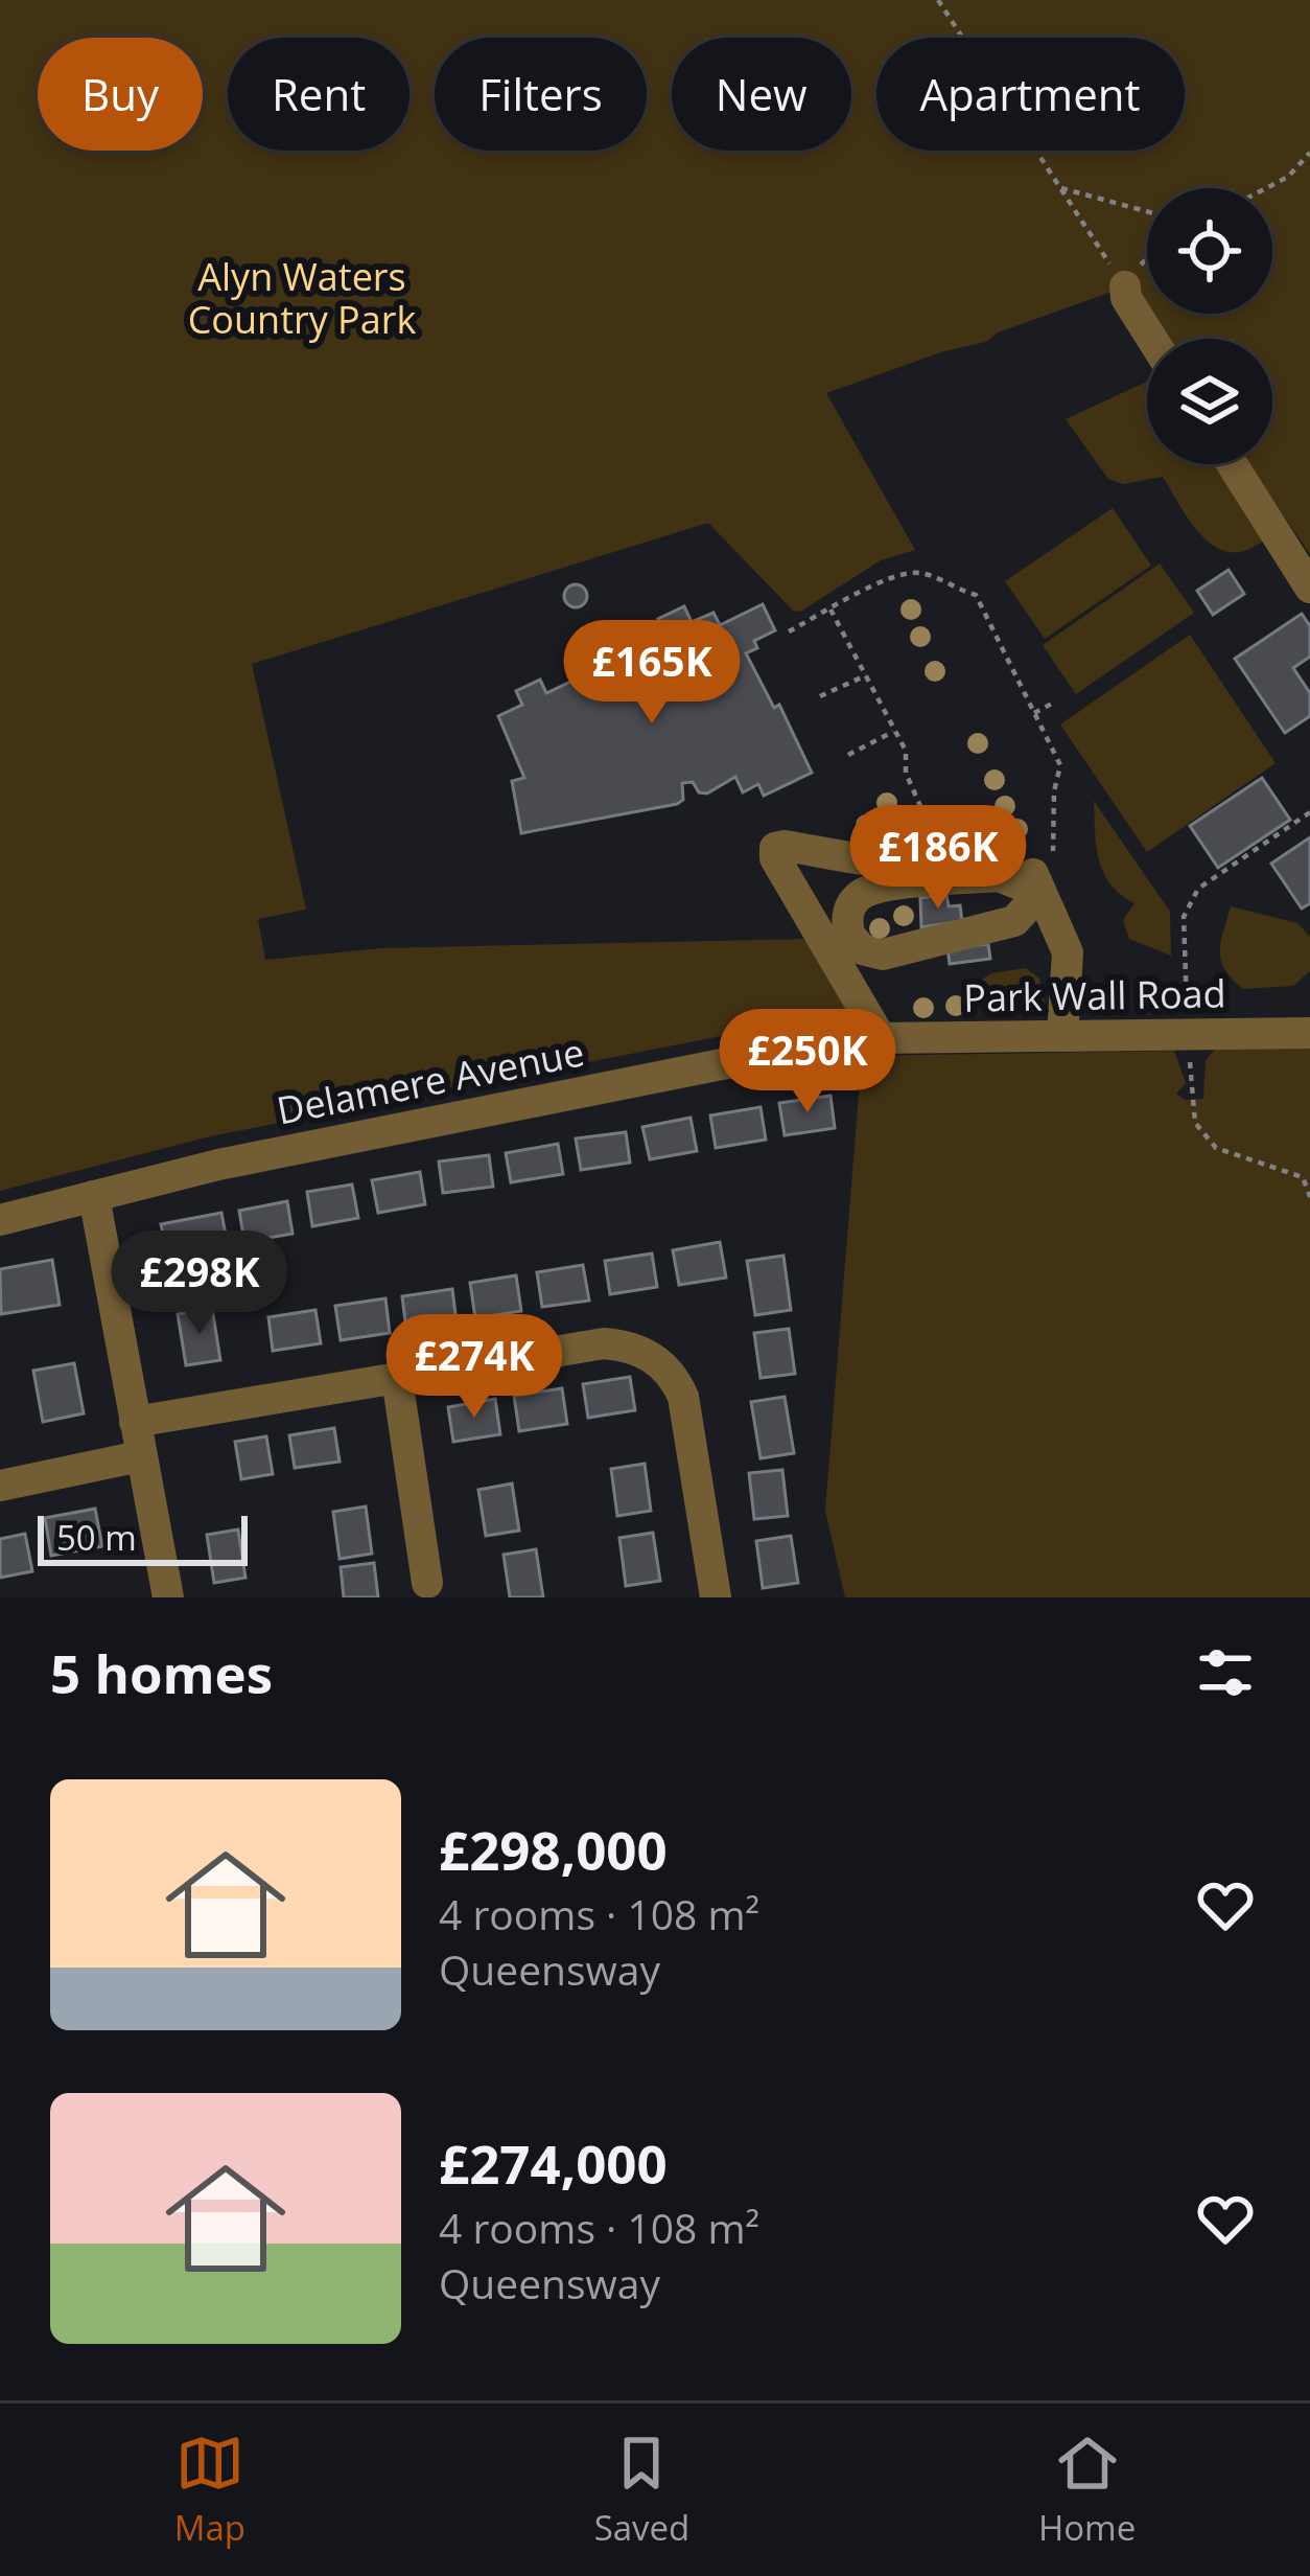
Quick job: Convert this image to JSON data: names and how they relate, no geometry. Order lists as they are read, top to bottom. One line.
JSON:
{"streets":{"street":["Park Wall Road","Delamere Avenue"]},"crossings":[["Park Wall Road","Delamere Avenue"]],"parks":["Alyn Waters Country Park"],"scale_bar":"50 m","page":{"chip":["Buy","Rent","Filters","New","Apartment"],"price":["£165K","£186K","£250K","£298K","£274K"],"scale":"50 m","heading":"5 homes","list":[{"name":"£298,000","note":"4 rooms · 108 m² · Queensway"},{"name":"£274,000","note":"4 rooms · 108 m² · Queensway"}],"tabs":["Map","Saved","Home"]}}
